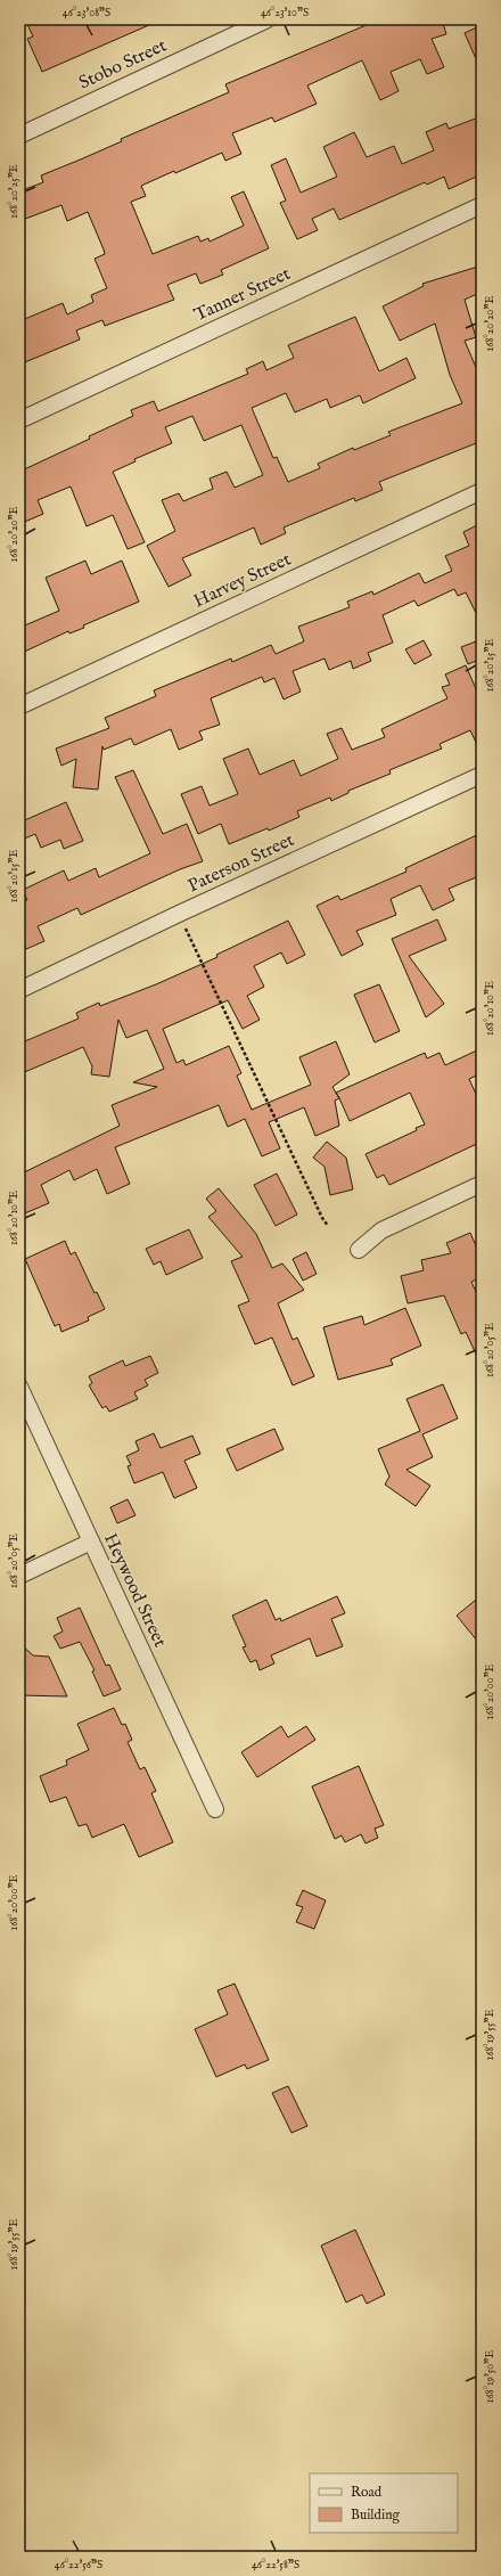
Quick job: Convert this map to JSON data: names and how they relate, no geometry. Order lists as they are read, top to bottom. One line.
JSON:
{"streets":{"street":["Stobo Street","Tanner Street","Harvey Street","Paterson Street","Heywood Street"]},"legend":["Road","Building"],"coordinates":["46°23'08\"S","46°23'10\"S","168°20'25\"E","168°20'20\"E","168°20'15\"E","168°20'10\"E","168°20'05\"E","168°20'00\"E","168°19'55\"E","168°19'50\"E","46°22'56\"S","46°22'58\"S"]}
